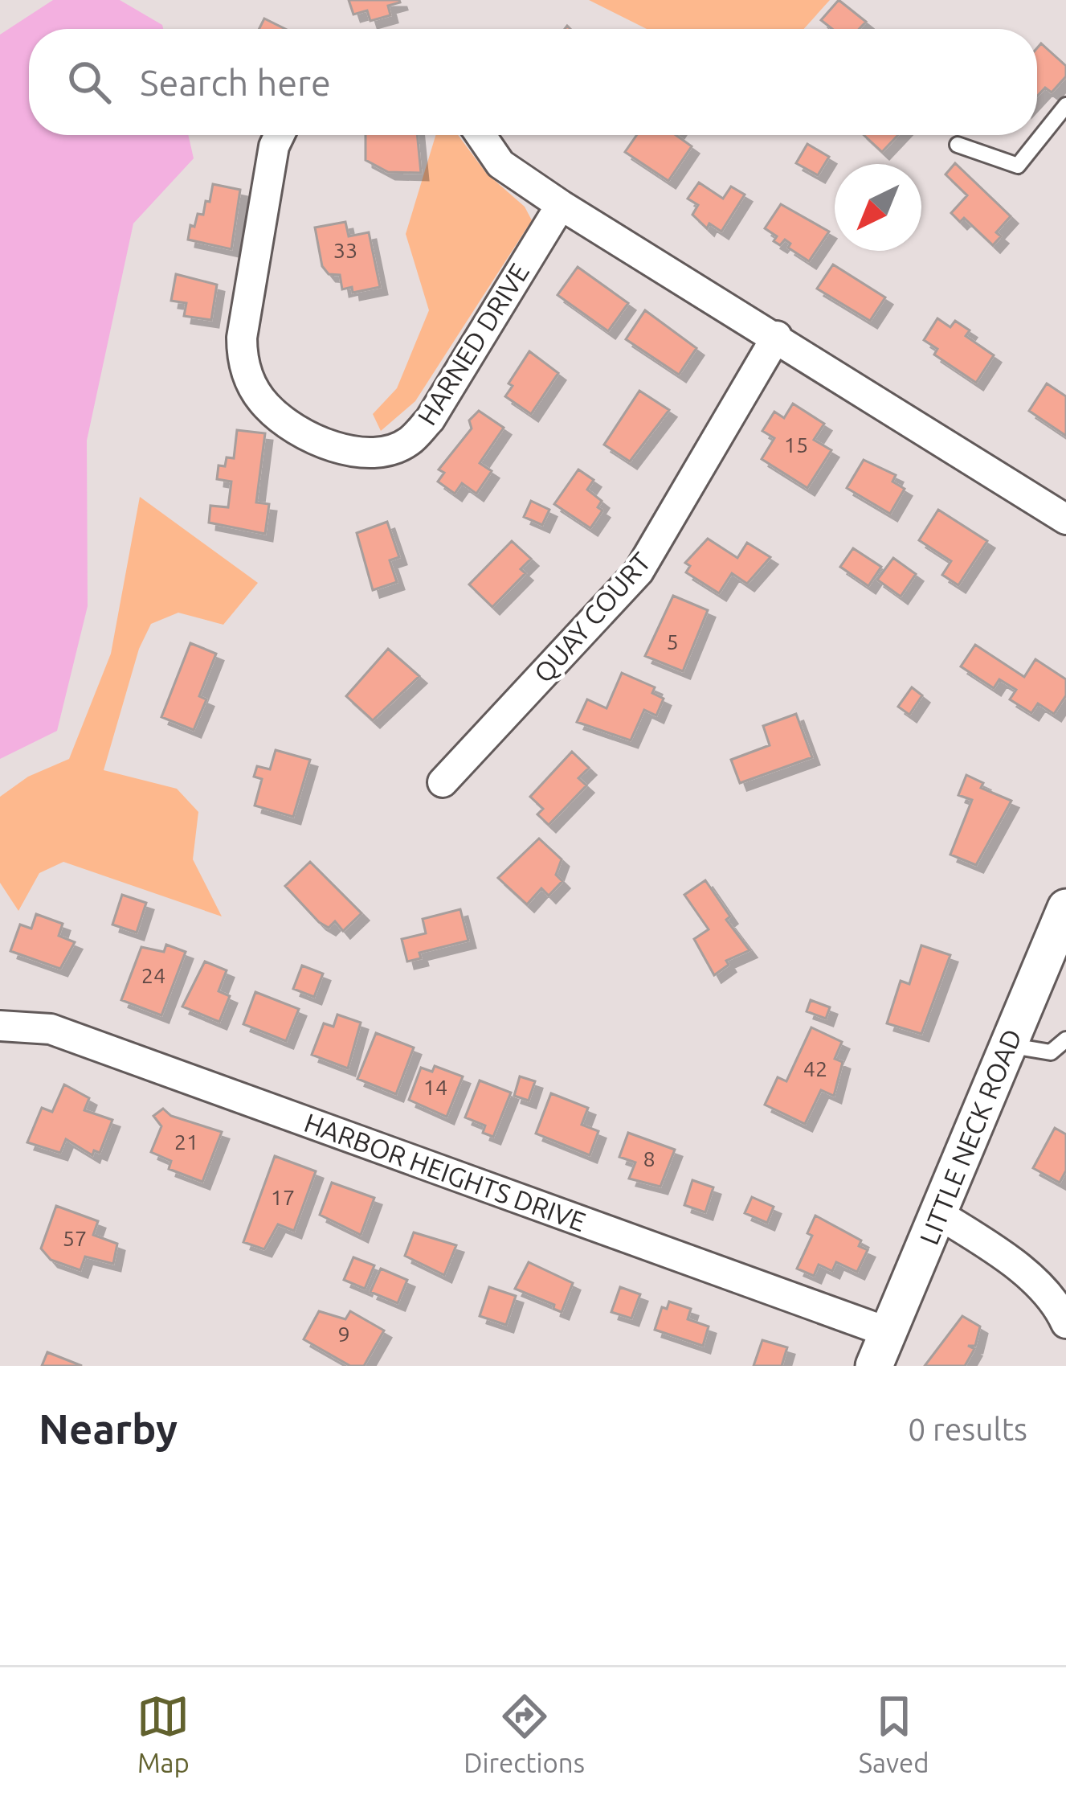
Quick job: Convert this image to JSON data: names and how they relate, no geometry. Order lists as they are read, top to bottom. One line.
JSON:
{"streets":{"street":["HARNED DRIVE","QUAY COURT","LITTLE NECK ROAD","HARBOR HEIGHTS DRIVE"]},"crossings":[["LITTLE NECK ROAD","HARBOR HEIGHTS DRIVE"]],"house_numbers":["33","15","5","24","42","14","21","8","17","57","9"],"north":"bottom left","page":{"search":"Search here","heading":["Nearby","0 results"],"nav":["Map","Directions","Saved"]}}
